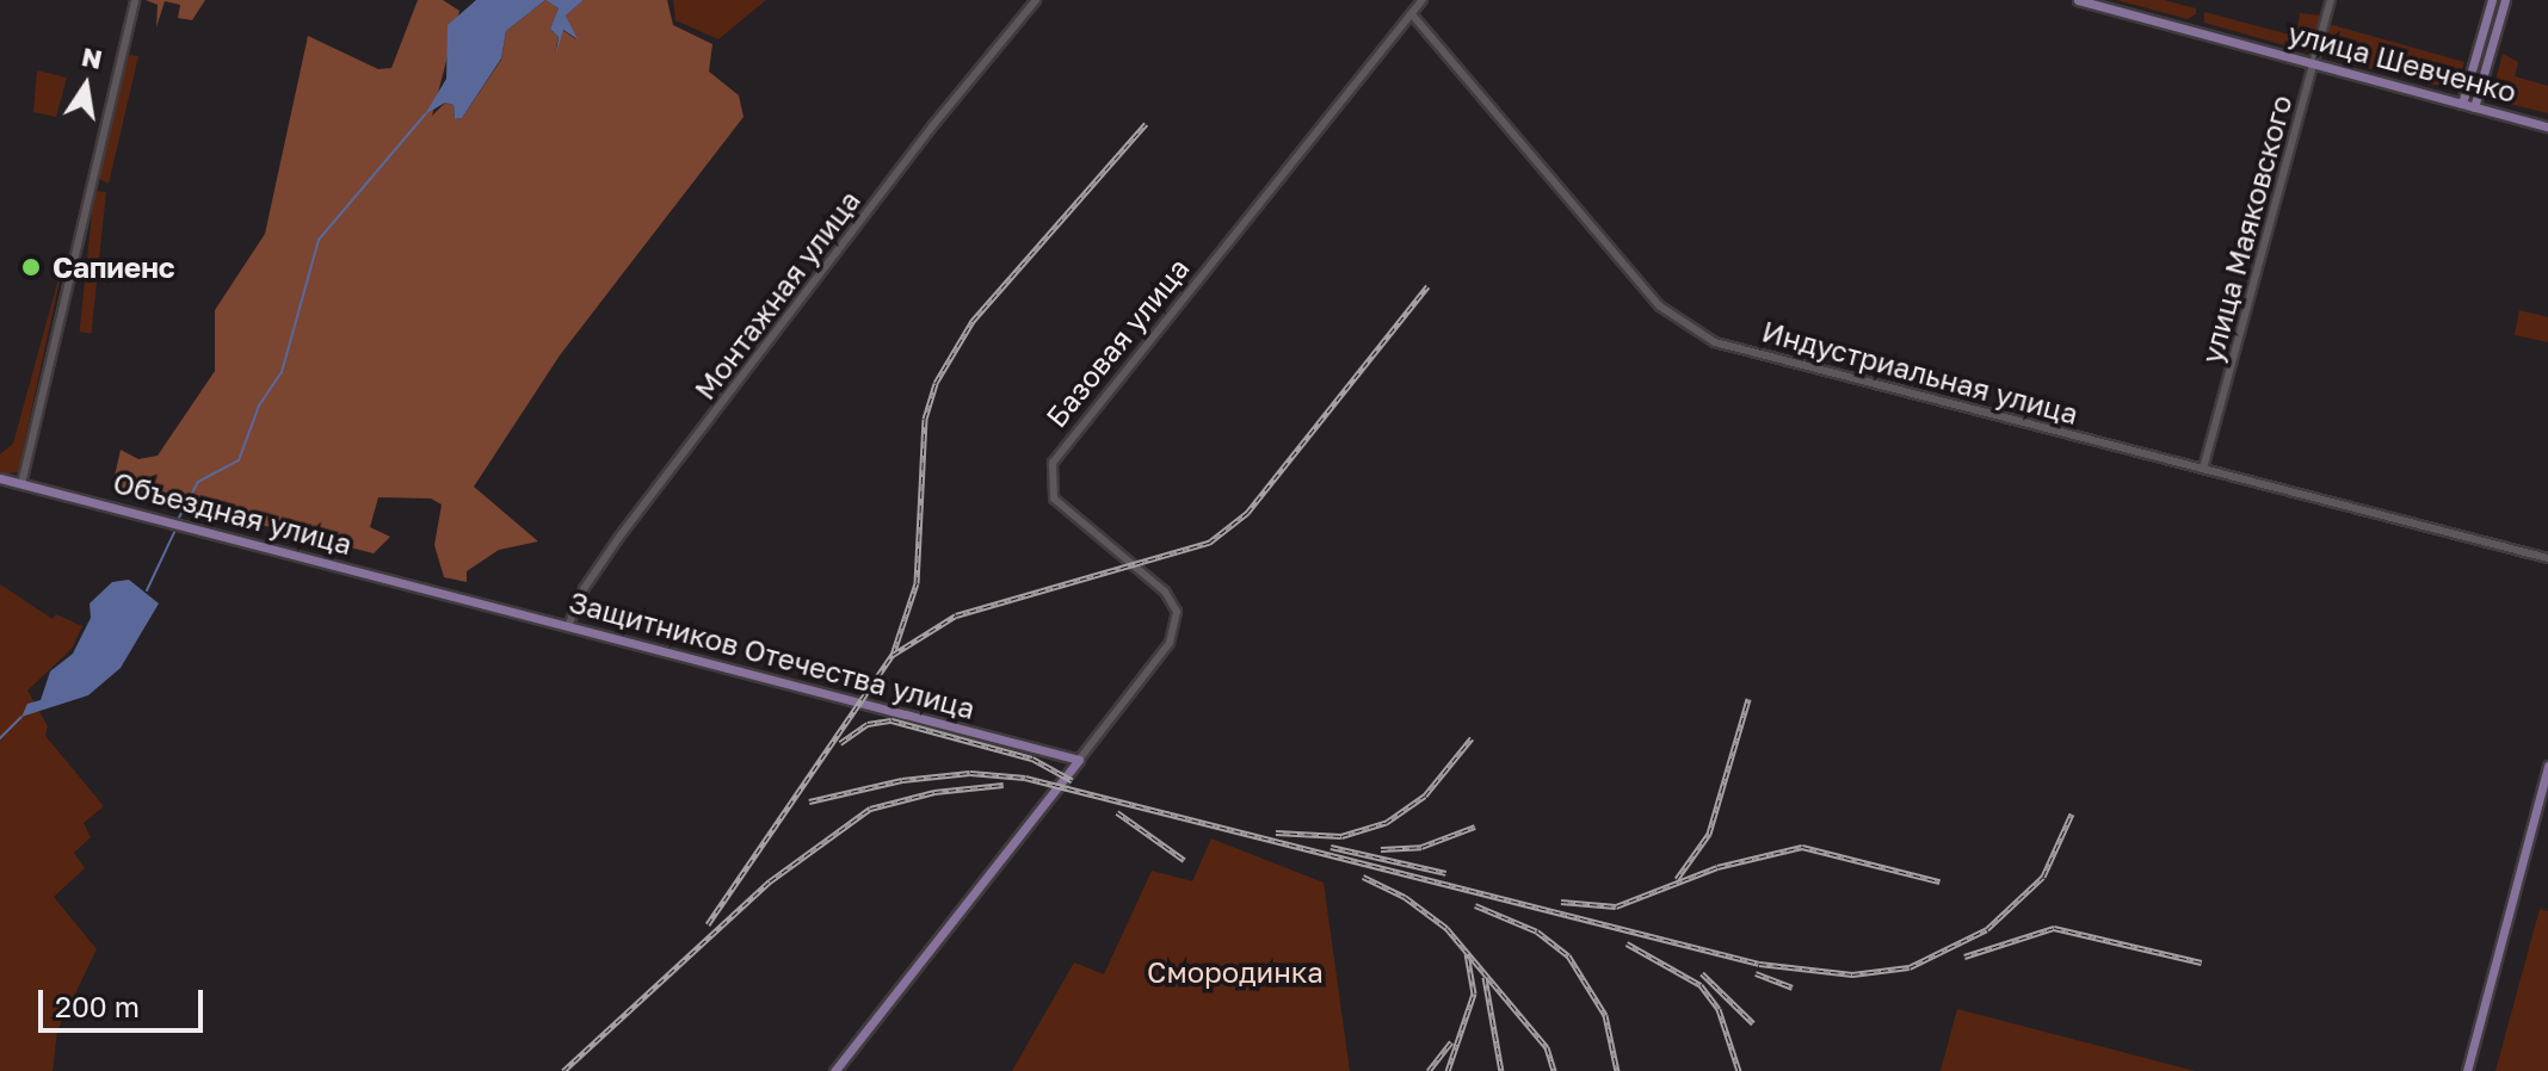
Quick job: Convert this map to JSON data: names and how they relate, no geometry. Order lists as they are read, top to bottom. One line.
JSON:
{"streets":{"main road":["улица Шевченко","Базовая улица","Объездная улица","Защитников Отечества улица"],"street":["улица Маяковского","Монтажная улица","Индустриальная улица"]},"crossings":[["улица Шевченко","улица Маяковского"],["улица Маяковского","Индустриальная улица"],["Монтажная улица","Защитников Отечества улица"],["Базовая улица","Индустриальная улица"],["Базовая улица","Защитников Отечества улица"],["Объездная улица","Защитников Отечества улица"]],"parks":["Смородинка"],"places":["Сапиенс"],"scale_bar":"200 m","north":"top"}
